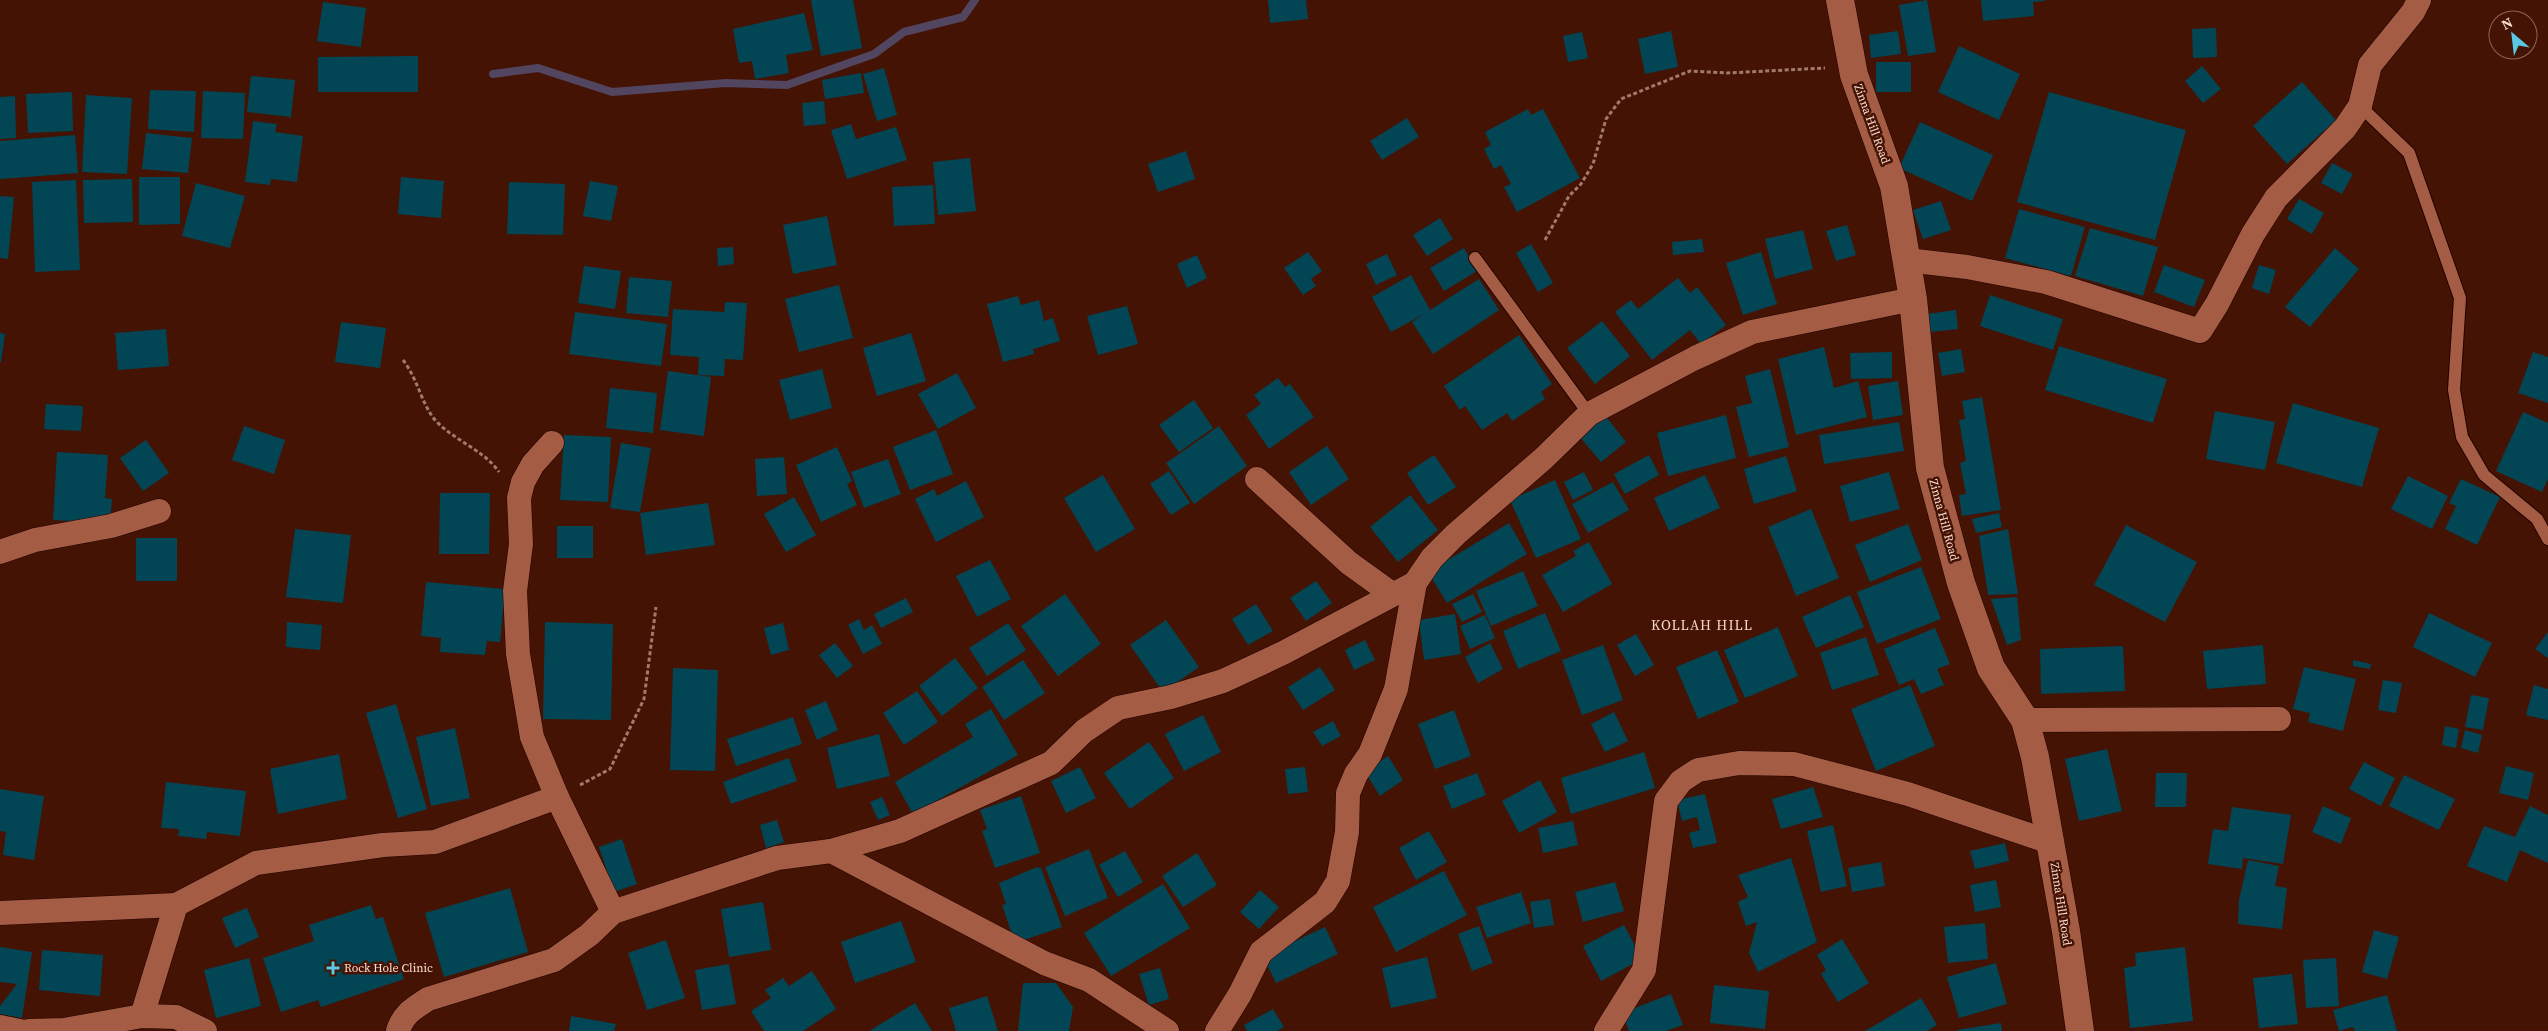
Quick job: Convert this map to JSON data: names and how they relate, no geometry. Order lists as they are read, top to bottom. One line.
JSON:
{"streets":{"street":["Zinna Hill Road"]},"districts":["KOLLAH HILL"],"places":{"health":["Rock Hole Clinic"]},"north":"top left"}
